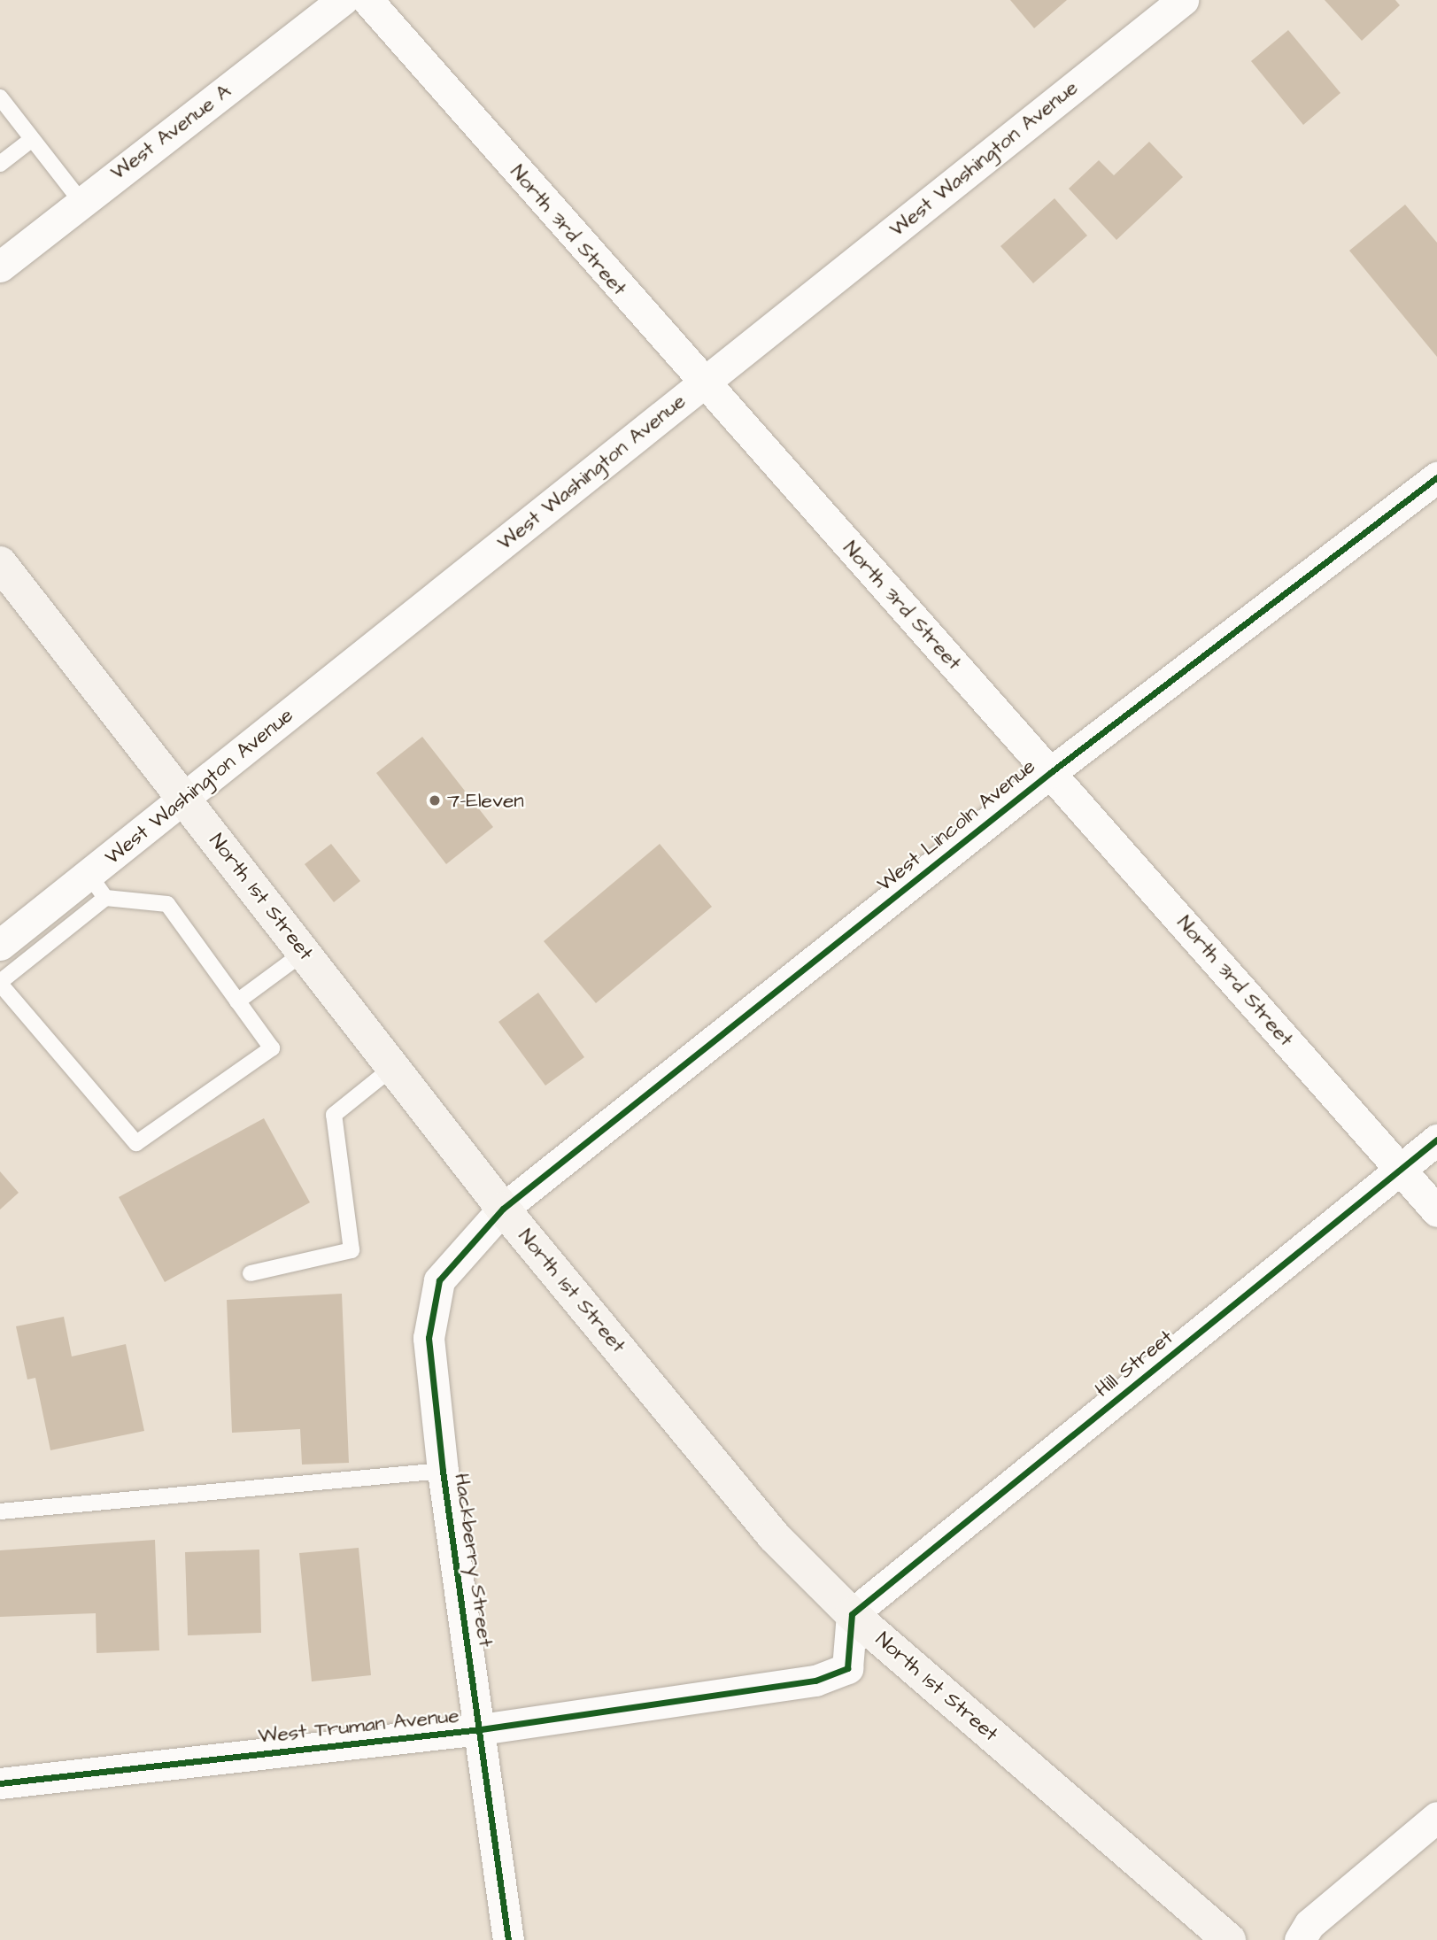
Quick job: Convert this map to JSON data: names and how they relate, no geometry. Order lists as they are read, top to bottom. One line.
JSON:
{"streets":{"main road":["North 1st Street"],"street":["West Avenue A","West Washington Avenue","North 3rd Street","West Lincoln Avenue","Hill Street","Hackberry Street","West Truman Avenue"]},"crossings":[["West Washington Avenue","North 3rd Street"],["West Washington Avenue","North 1st Street"],["North 3rd Street","West Lincoln Avenue"],["North 3rd Street","Hill Street"],["West Lincoln Avenue","North 1st Street"],["West Lincoln Avenue","Hackberry Street"],["North 1st Street","Hill Street"],["North 1st Street","Hackberry Street"],["North 1st Street","West Truman Avenue"],["Hill Street","West Truman Avenue"],["Hackberry Street","West Truman Avenue"]],"places":["7-Eleven"]}
